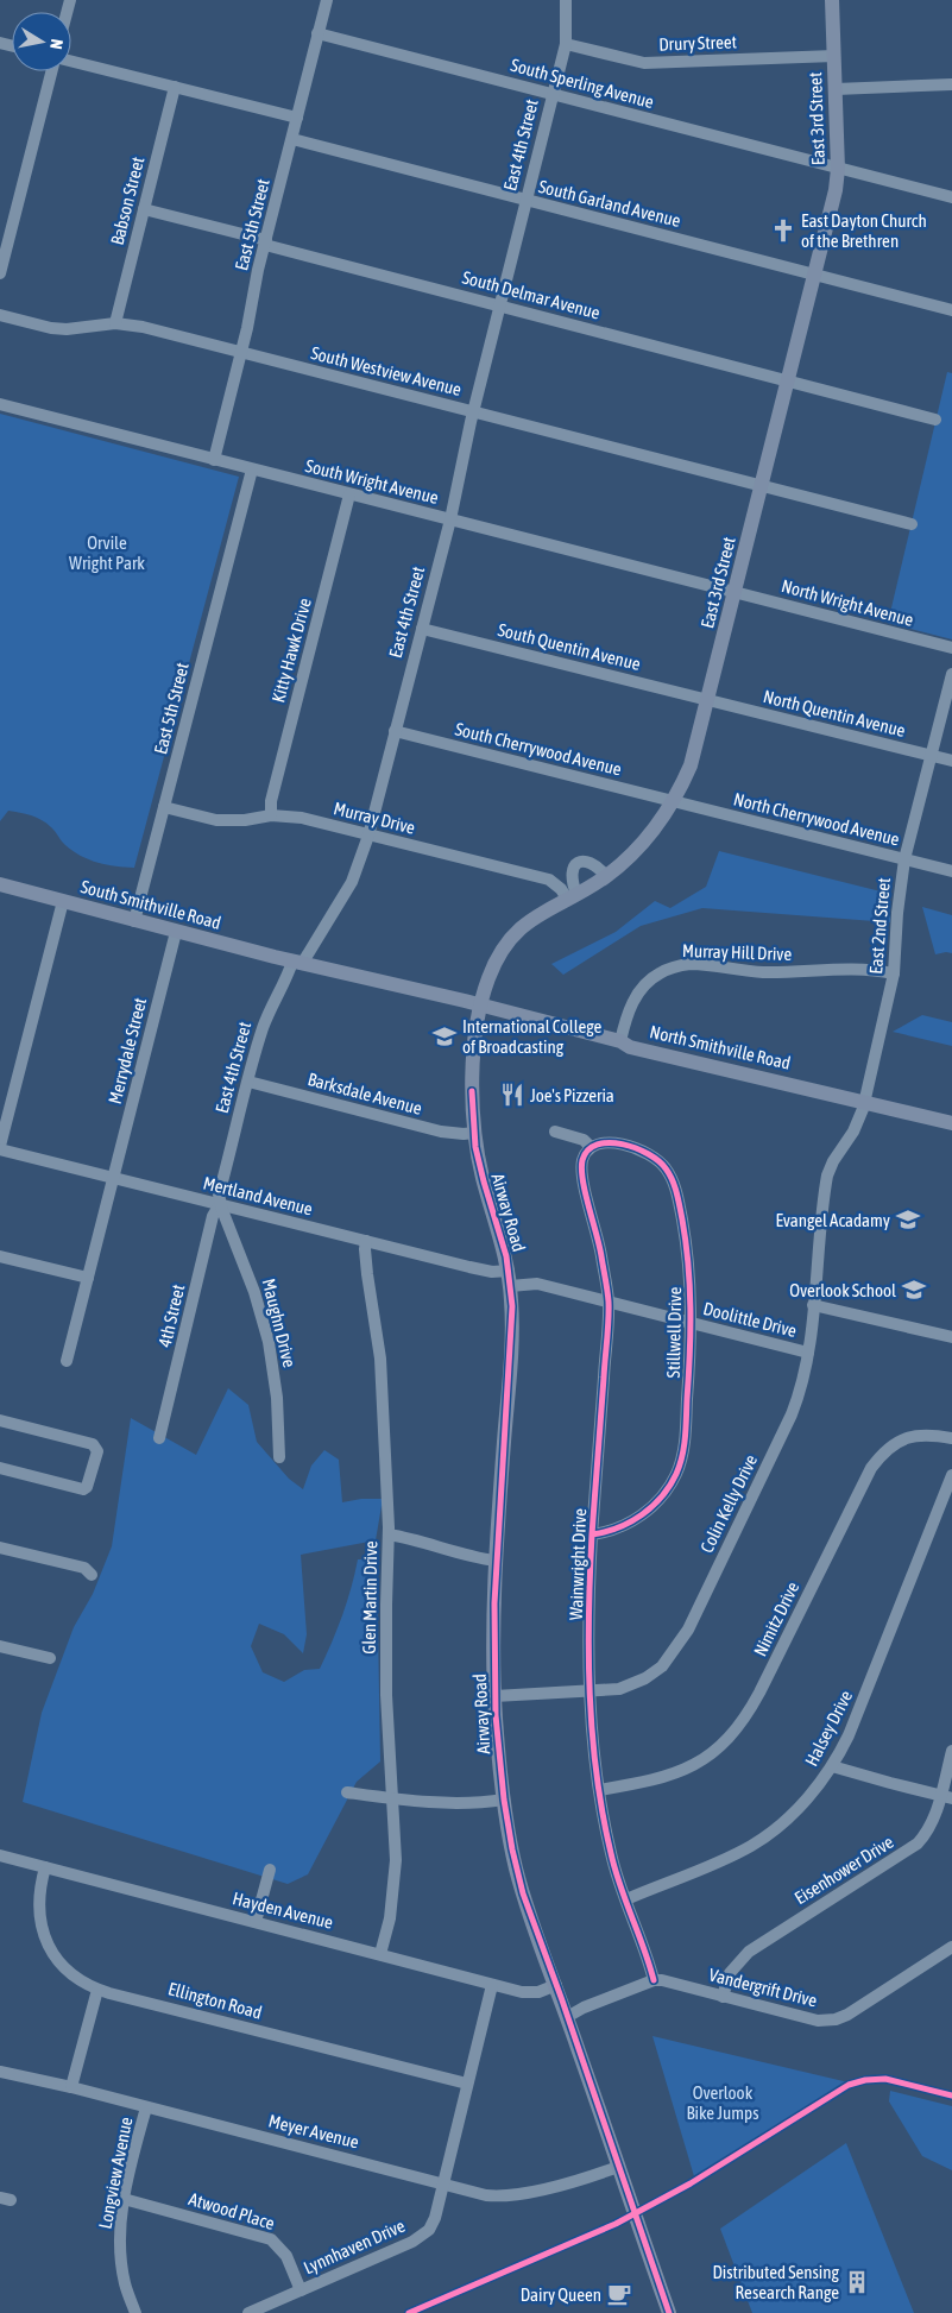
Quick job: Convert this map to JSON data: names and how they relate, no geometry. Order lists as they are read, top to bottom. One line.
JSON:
{"streets":{"main road":["East 3rd Street","South Smithville Road","North Smithville Road","Airway Road"],"street":["Drury Street","South Sperling Avenue","East 4th Street","Babson Street","South Garland Avenue","East 5th Street","South Delmar Avenue","South Westview Avenue","South Wright Avenue","North Wright Avenue","South Quentin Avenue","Kitty Hawk Drive","North Quentin Avenue","South Cherrywood Avenue","Murray Drive","North Cherrywood Avenue","East 2nd Street","Murray Hill Drive","Merrydale Street","Barksdale Avenue","Mertland Avenue","4th Street","Doolittle Drive","Maughn Drive","Stillwell Drive","Colin Kelly Drive","Wainwright Drive","Glen Martin Drive","Nimitz Drive","Halsey Drive","Eisenhower Drive","Hayden Avenue","Vandergrift Drive","Ellington Road","Meyer Avenue","Longview Avenue","Atwood Place","Lynnhaven Drive"]},"crossings":[["Drury Street","East 3rd Street"],["Drury Street","East 4th Street"],["South Sperling Avenue","East 3rd Street"],["South Sperling Avenue","East 4th Street"],["South Sperling Avenue","East 5th Street"],["East 3rd Street","South Garland Avenue"],["East 3rd Street","South Delmar Avenue"],["East 3rd Street","South Westview Avenue"],["East 3rd Street","South Wright Avenue"],["East 3rd Street","North Wright Avenue"],["East 3rd Street","South Quentin Avenue"],["East 3rd Street","North Quentin Avenue"],["East 3rd Street","South Cherrywood Avenue"],["East 3rd Street","Murray Drive"],["East 3rd Street","North Cherrywood Avenue"],["East 3rd Street","South Smithville Road"],["East 3rd Street","North Smithville Road"],["East 3rd Street","Airway Road"],["East 4th Street","South Garland Avenue"],["East 4th Street","South Delmar Avenue"],["East 4th Street","South Westview Avenue"],["East 4th Street","South Wright Avenue"],["East 4th Street","South Quentin Avenue"],["East 4th Street","South Cherrywood Avenue"],["East 4th Street","Murray Drive"],["East 4th Street","South Smithville Road"],["East 4th Street","Barksdale Avenue"],["East 4th Street","Mertland Avenue"],["East 4th Street","4th Street"],["East 4th Street","Maughn Drive"],["Babson Street","South Delmar Avenue"],["Babson Street","South Westview Avenue"],["South Garland Avenue","East 5th Street"],["East 5th Street","South Delmar Avenue"],["East 5th Street","South Westview Avenue"],["East 5th Street","South Wright Avenue"],["East 5th Street","Murray Drive"],["East 5th Street","South Smithville Road"],["South Wright Avenue","North Wright Avenue"],["South Wright Avenue","Kitty Hawk Drive"],["South Quentin Avenue","North Quentin Avenue"],["Kitty Hawk Drive","Murray Drive"],["North Quentin Avenue","East 2nd Street"],["South Cherrywood Avenue","North Cherrywood Avenue"],["North Cherrywood Avenue","East 2nd Street"],["South Smithville Road","North Smithville Road"],["South Smithville Road","Merrydale Street"],["East 2nd Street","Murray Hill Drive"],["East 2nd Street","North Smithville Road"],["East 2nd Street","Colin Kelly Drive"],["Murray Hill Drive","North Smithville Road"],["Merrydale Street","Mertland Avenue"],["Barksdale Avenue","Airway Road"],["Mertland Avenue","Airway Road"],["Mertland Avenue","4th Street"],["Mertland Avenue","Doolittle Drive"],["Mertland Avenue","Maughn Drive"],["Mertland Avenue","Glen Martin Drive"],["Airway Road","Doolittle Drive"],["Airway Road","Colin Kelly Drive"],["Airway Road","Hayden Avenue"],["Airway Road","Meyer Avenue"],["4th Street","Maughn Drive"],["Doolittle Drive","Stillwell Drive"],["Doolittle Drive","Colin Kelly Drive"],["Doolittle Drive","Wainwright Drive"],["Stillwell Drive","Wainwright Drive"],["Colin Kelly Drive","Wainwright Drive"],["Wainwright Drive","Nimitz Drive"],["Wainwright Drive","Halsey Drive"],["Wainwright Drive","Vandergrift Drive"],["Glen Martin Drive","Hayden Avenue"],["Eisenhower Drive","Vandergrift Drive"],["Hayden Avenue","Ellington Road"],["Hayden Avenue","Lynnhaven Drive"],["Ellington Road","Lynnhaven Drive"],["Meyer Avenue","Longview Avenue"],["Meyer Avenue","Lynnhaven Drive"],["Longview Avenue","Atwood Place"],["Atwood Place","Lynnhaven Drive"]],"parks":["Orvile Wright Park","Overlook Bike Jumps"],"places":{"church":["East Dayton Church of the Brethren"],"school or university":["International College of Broadcasting","Evangel Acadamy","Overlook School"],"restaurant":["Joe's Pizzeria"],"building":["Distributed Sensing Research Range"],"cafe":["Dairy Queen"]},"north":"right"}
